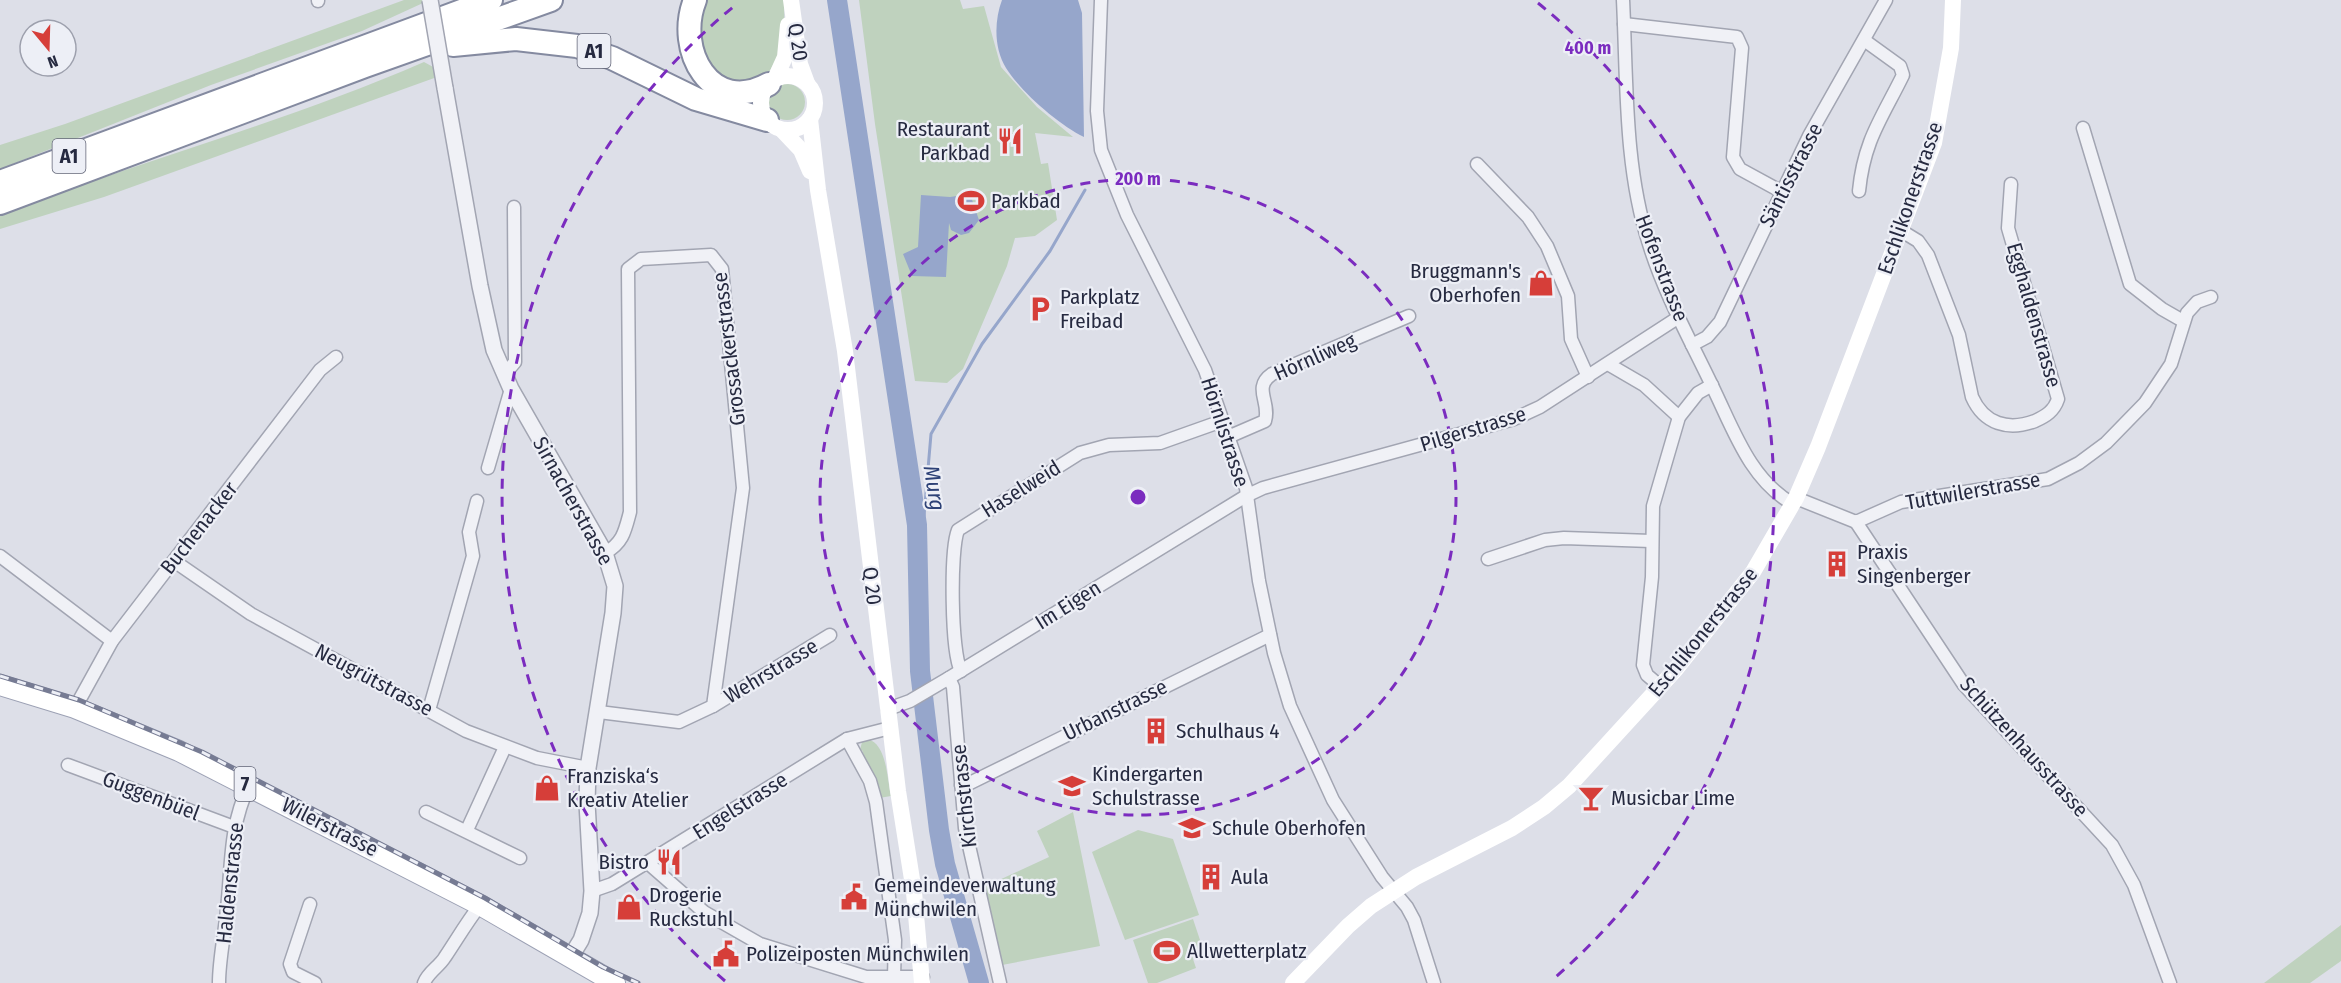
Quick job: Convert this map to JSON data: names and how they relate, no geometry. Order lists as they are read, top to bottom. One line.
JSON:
{"streets":{"highway":["A1"],"main road":["Q 20","Eschlikonerstrasse","7","Wilerstrasse"],"street":["Säntisstrasse","Hofenstrasse","Egghaldenstrasse","Grossackerstrasse","Hörnliweg","Pilgerstrasse","Hörnlistrasse","Haselweid","Tuttwilerstrasse","Sirnacherstrasse","Buchenacker","Im Eigen","Wehrstrasse","Neugrütstrasse","Urbanstrasse","Schützenhausstrasse","Guggenbüel","Kirchstrasse","Engelstrasse","Haldenstrasse"]},"crossings":[["Q 20","A1"],["Q 20","Im Eigen"],["Q 20","Engelstrasse"],["Säntisstrasse","Hofenstrasse"],["Eschlikonerstrasse","Hofenstrasse"],["Eschlikonerstrasse","Egghaldenstrasse"],["Eschlikonerstrasse","Hörnlistrasse"],["Hofenstrasse","Pilgerstrasse"],["Grossackerstrasse","Sirnacherstrasse"],["Grossackerstrasse","Wehrstrasse"],["Hörnliweg","Hörnlistrasse"],["Pilgerstrasse","Hörnlistrasse"],["Pilgerstrasse","Im Eigen"],["Hörnlistrasse","Haselweid"],["Hörnlistrasse","Im Eigen"],["Hörnlistrasse","Urbanstrasse"],["Haselweid","Im Eigen"],["Tuttwilerstrasse","Schützenhausstrasse"],["Sirnacherstrasse","Neugrütstrasse"],["Sirnacherstrasse","Engelstrasse"],["Sirnacherstrasse","Wilerstrasse"],["Buchenacker","Neugrütstrasse"],["Buchenacker","Wilerstrasse"],["Im Eigen","Kirchstrasse"],["Urbanstrasse","Kirchstrasse"],["Guggenbüel","Haldenstrasse"],["Wilerstrasse","Haldenstrasse"]],"water":["Murg"],"places":{"restaurant":["Restaurant Parkbad","Bistro"],"sports":["Parkbad","Allwetterplatz"],"shop":["Bruggmann's Oberhofen","Franziska‘s Kreativ Atelier","Drogerie Ruckstuhl"],"parking":["Parkplatz Freibad"],"building":["Praxis Singenberger","Schulhaus 4","Aula"],"school or university":["Kindergarten Schulstrasse","Schule Oberhofen"],"bar":["Musicbar Lime"],"public building":["Gemeindeverwaltung Münchwilen","Polizeiposten Münchwilen"]},"north":"bottom","rings":["400 m","200 m"]}
